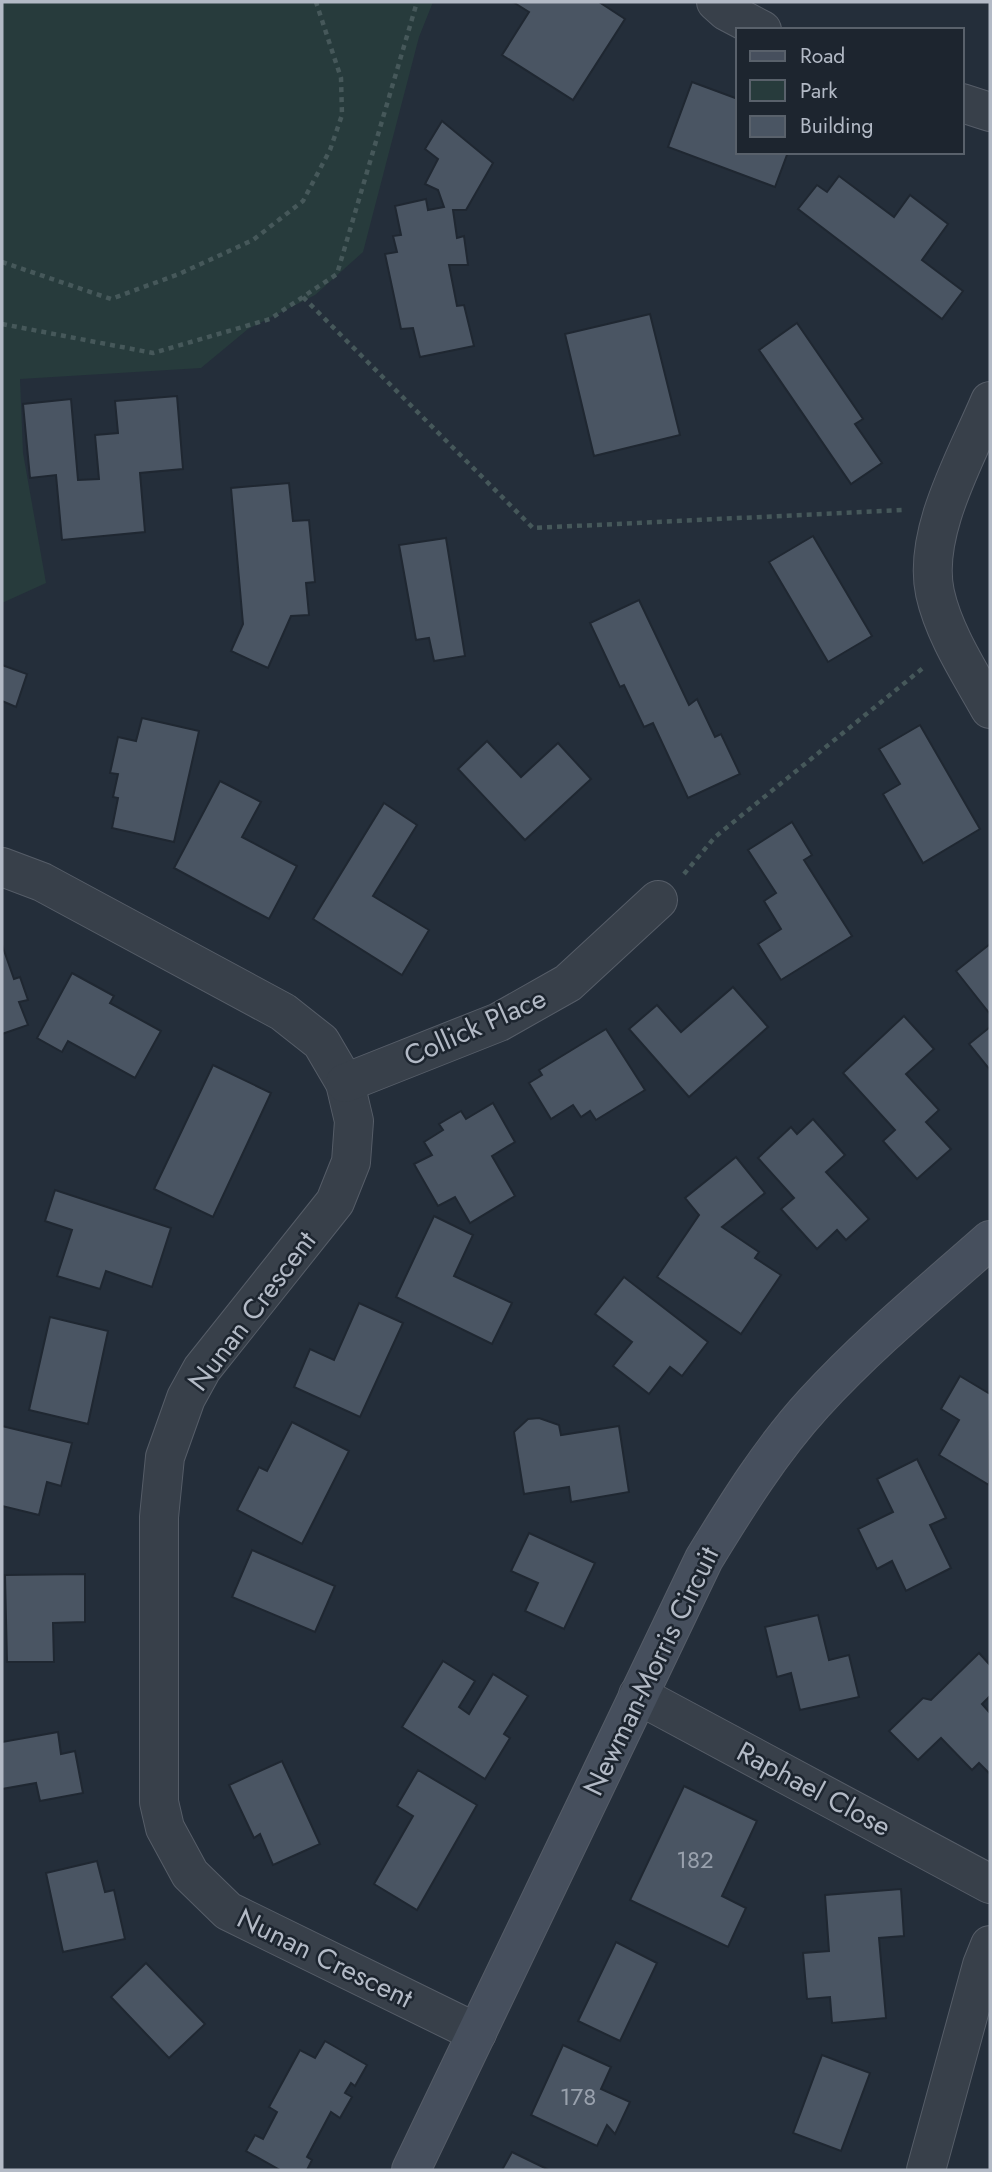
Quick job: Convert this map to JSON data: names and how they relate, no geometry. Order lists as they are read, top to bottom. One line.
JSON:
{"streets":{"street":["Collick Place","Nunan Crescent","Newman-Morris Circuit","Raphael Close"]},"crossings":[["Collick Place","Nunan Crescent"],["Nunan Crescent","Newman-Morris Circuit"],["Newman-Morris Circuit","Raphael Close"]],"house_numbers":["182","178"],"legend":["Road","Park","Building"]}
